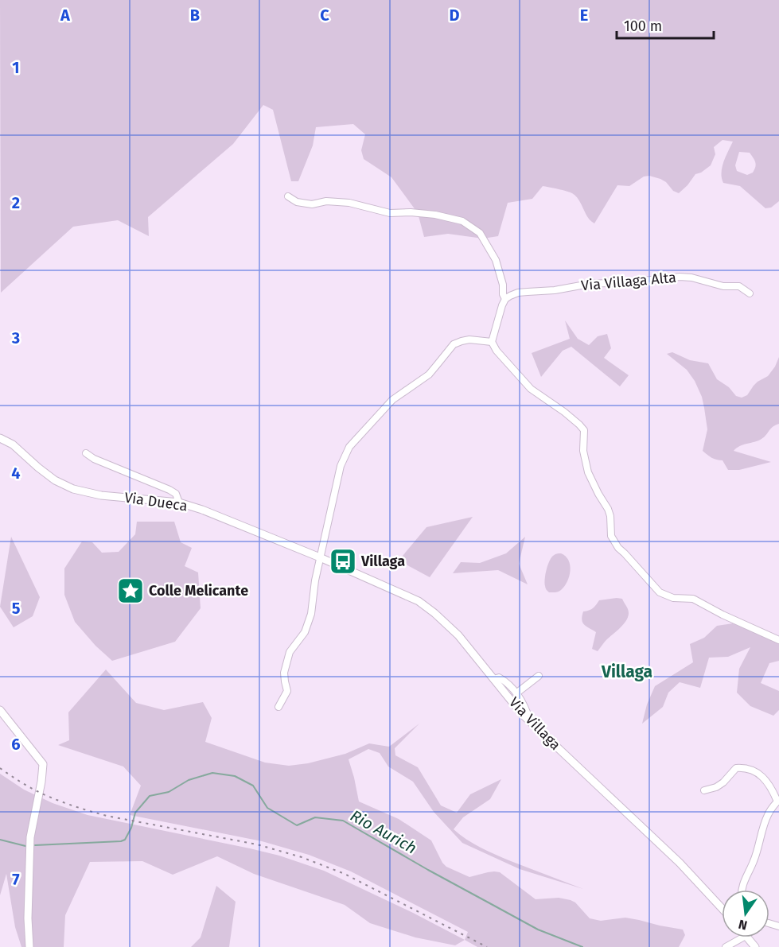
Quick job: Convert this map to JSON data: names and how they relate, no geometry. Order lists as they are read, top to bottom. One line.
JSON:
{"streets":{"street":["Via Villaga Alta","Via Dueca","Via Villaga"]},"crossings":[["Via Dueca","Via Villaga"]],"districts":["Villaga"],"water":["Rio Aurich"],"places":{"bus stop":["Villaga"],"place":["Colle Melicante"]},"scale_bar":"100 m","north":"bottom","grid":{"columns":["A","B","C","D","E"],"rows":["1","2","3","4","5","6","7"]}}
